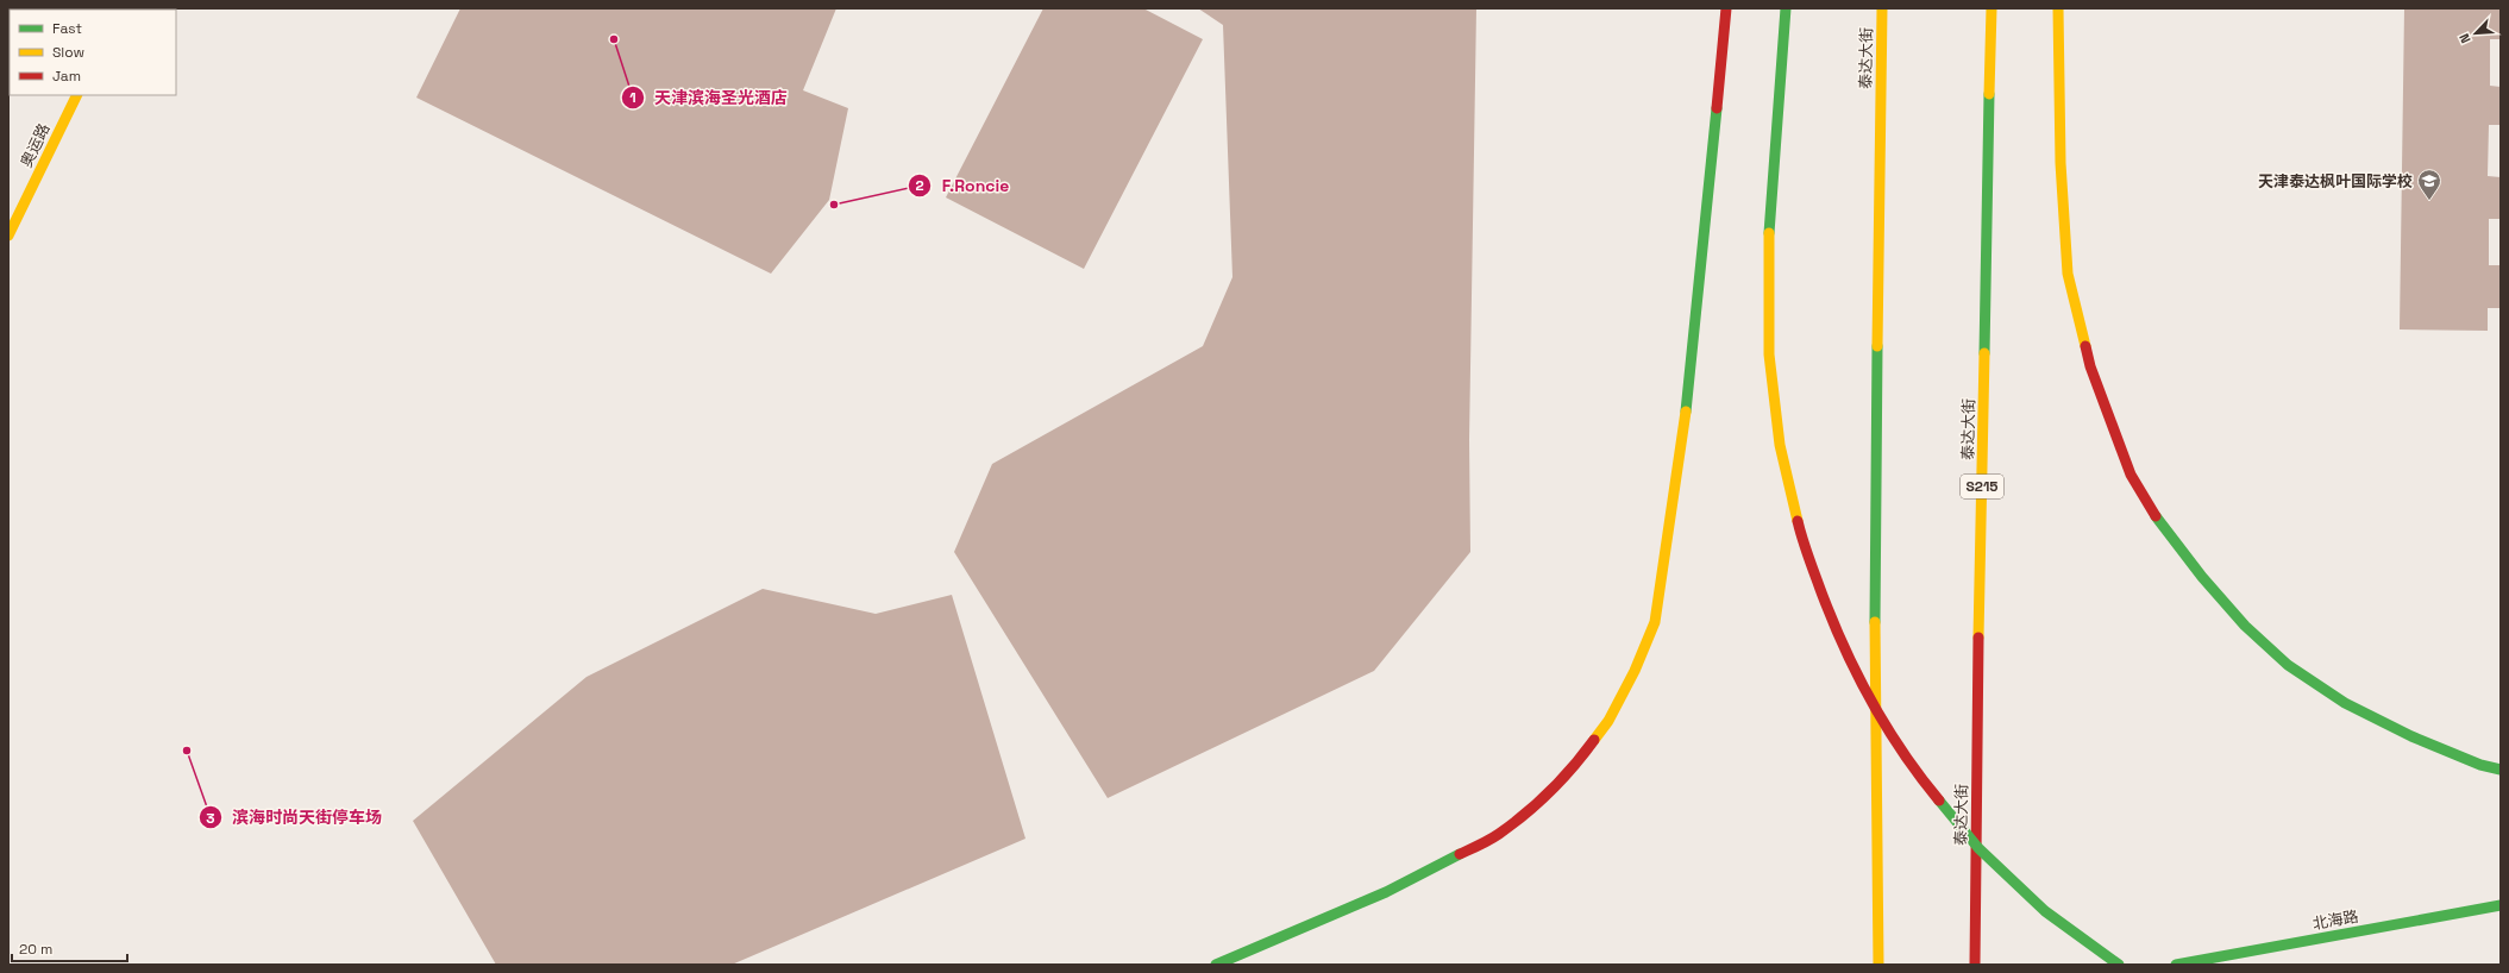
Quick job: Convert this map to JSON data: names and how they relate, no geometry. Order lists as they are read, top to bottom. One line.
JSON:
{"streets":{"main road":["泰达大街","奥运路","S215","北海路"]},"places":{"other":["天津滨海圣光酒店","F.Roncie","滨海时尚天街停车场"],"school or university":["天津泰达枫叶国际学校"]},"legend":["Fast","Slow","Jam"],"scale_bar":"20 m","north":"bottom left"}
